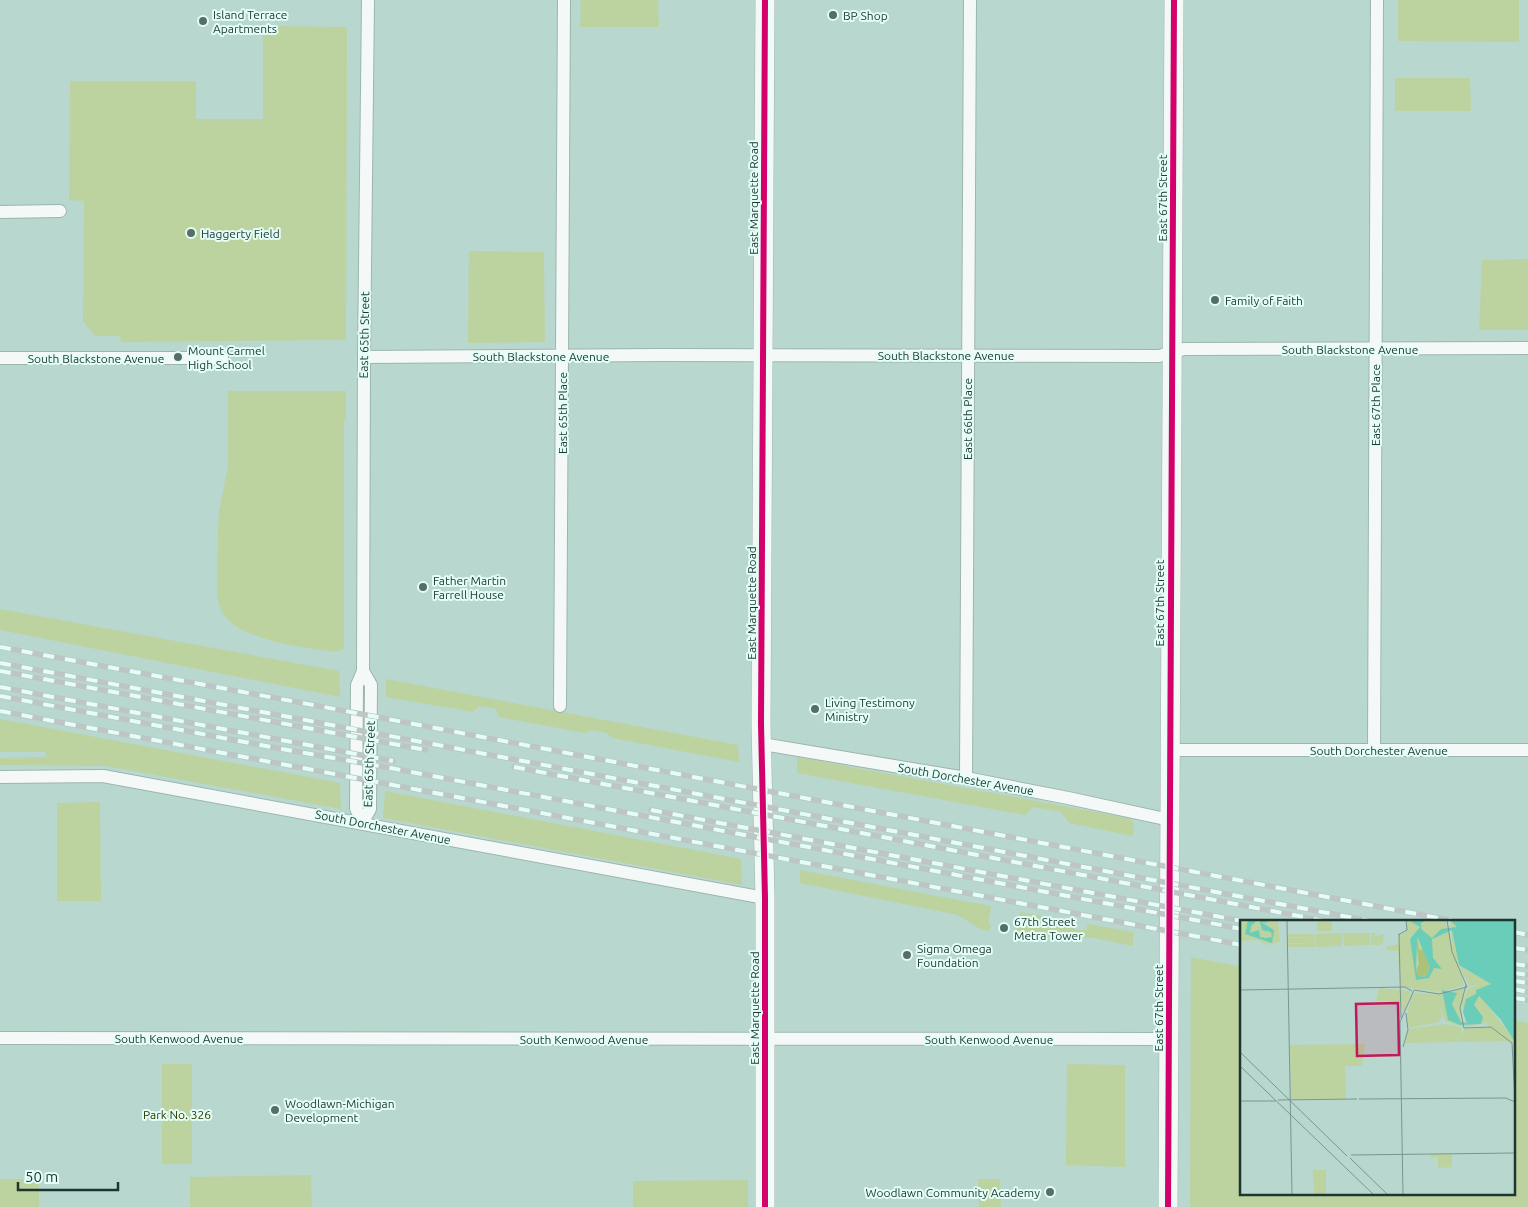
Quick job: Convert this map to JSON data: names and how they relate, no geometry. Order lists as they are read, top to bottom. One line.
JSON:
{"streets":{"street":["East Marquette Road","East 67th Street","East 65th Street","South Blackstone Avenue","East 67th Place","East 65th Place","East 66th Place","South Dorchester Avenue","South Kenwood Avenue"]},"crossings":[["East Marquette Road","South Blackstone Avenue"],["East Marquette Road","South Dorchester Avenue"],["East Marquette Road","South Kenwood Avenue"],["East 67th Street","South Blackstone Avenue"],["East 67th Street","South Dorchester Avenue"],["East 67th Street","South Kenwood Avenue"],["East 65th Street","South Blackstone Avenue"],["East 65th Street","South Dorchester Avenue"],["South Blackstone Avenue","East 67th Place"],["South Blackstone Avenue","East 65th Place"],["South Blackstone Avenue","East 66th Place"],["East 67th Place","South Dorchester Avenue"],["East 66th Place","South Dorchester Avenue"]],"parks":["Park No. 326"],"places":["BP Shop","Island Terrace Apartments","Haggerty Field","Family of Faith","Mount Carmel High School","Father Martin Farrell House","Living Testimony Ministry","67th Street Metra Tower","Sigma Omega Foundation","Woodlawn-Michigan Development","Woodlawn Community Academy"],"scale_bar":"50 m"}
